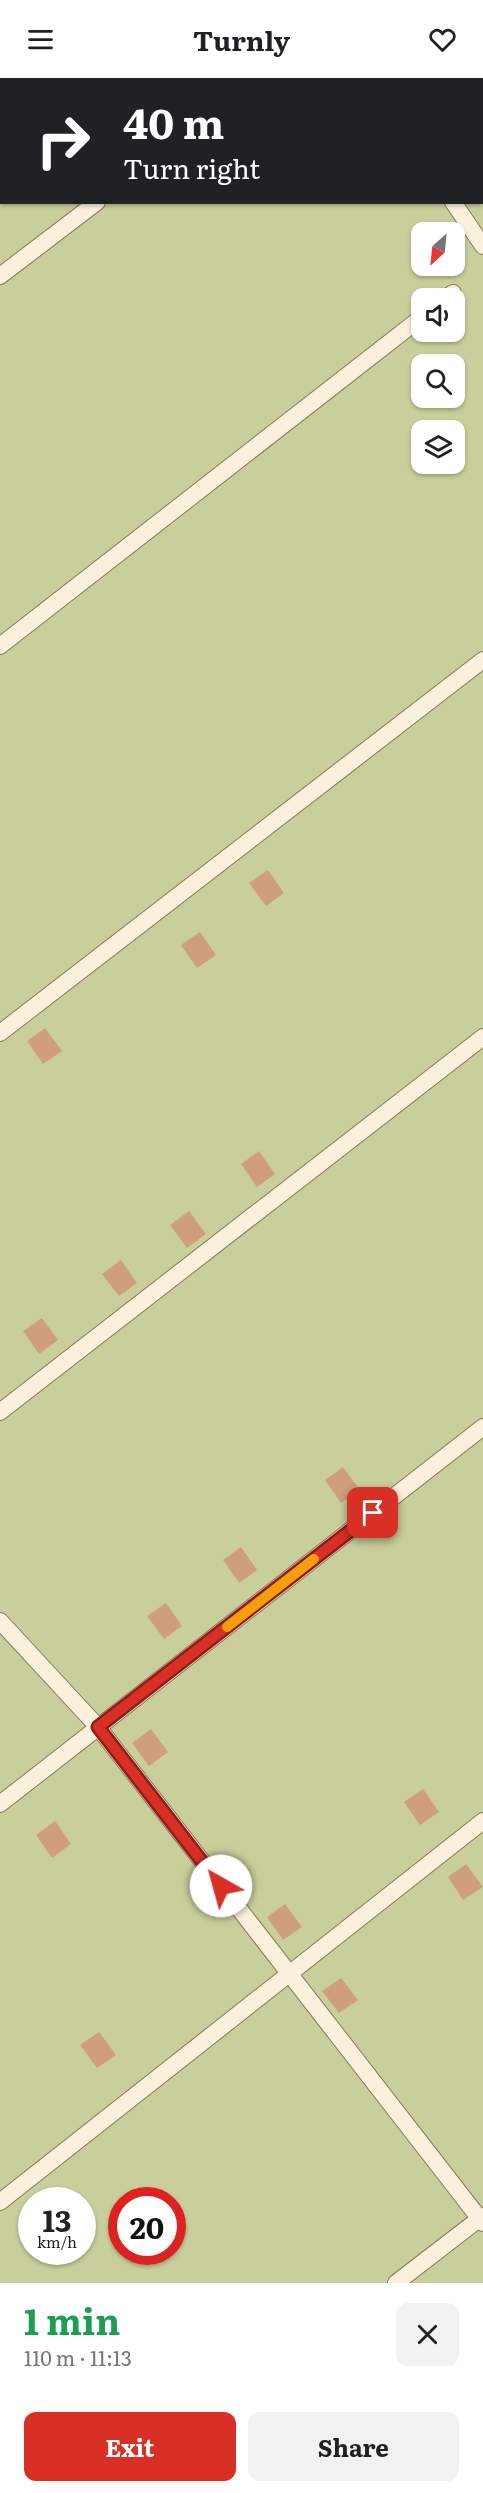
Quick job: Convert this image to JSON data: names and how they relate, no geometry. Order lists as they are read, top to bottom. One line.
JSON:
{"north":"bottom left","page":{"header":"Turnly","turn":["40 m","Turn right"],"speed":"13 km/h","limit":"20","heading":["1 min","110 m · 11:13"],"buttons":["Exit","Share"]}}
